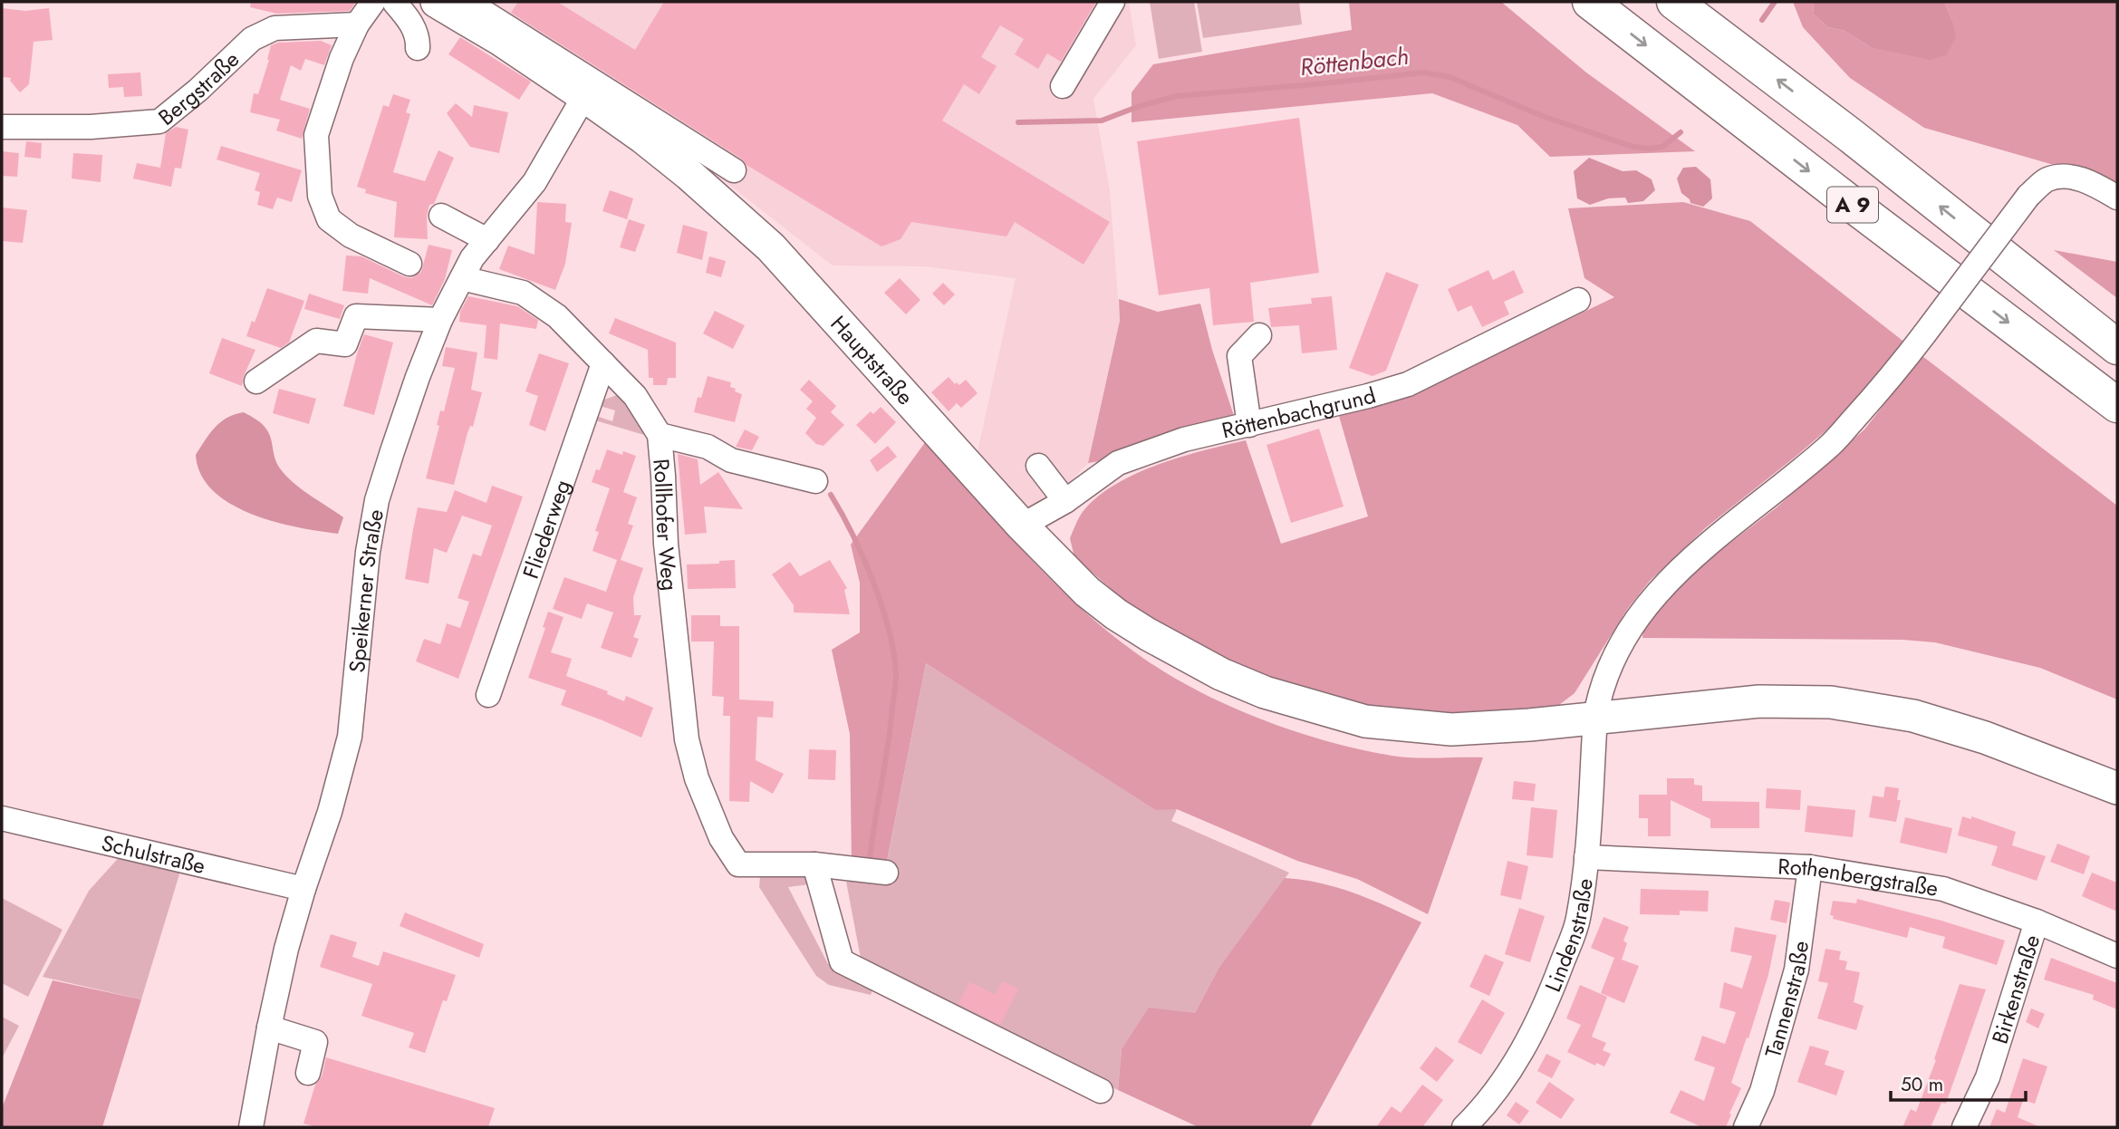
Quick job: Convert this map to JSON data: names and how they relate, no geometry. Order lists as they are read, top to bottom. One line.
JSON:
{"streets":{"highway":["A 9"],"main road":["Hauptstraße"],"street":["Bergstraße","Röttenbachgrund","Rollhofer Weg","Fliederweg","Speikerner Straße","Schulstraße","Rothenbergstraße","Lindenstraße","Birkenstraße","Tannenstraße"]},"crossings":[["Hauptstraße","Röttenbachgrund"],["Hauptstraße","Speikerner Straße"],["Hauptstraße","Lindenstraße"],["Rollhofer Weg","Fliederweg"],["Rollhofer Weg","Speikerner Straße"],["Speikerner Straße","Schulstraße"],["Rothenbergstraße","Lindenstraße"],["Rothenbergstraße","Birkenstraße"],["Rothenbergstraße","Tannenstraße"]],"water":["Röttenbach"],"scale_bar":"50 m"}
